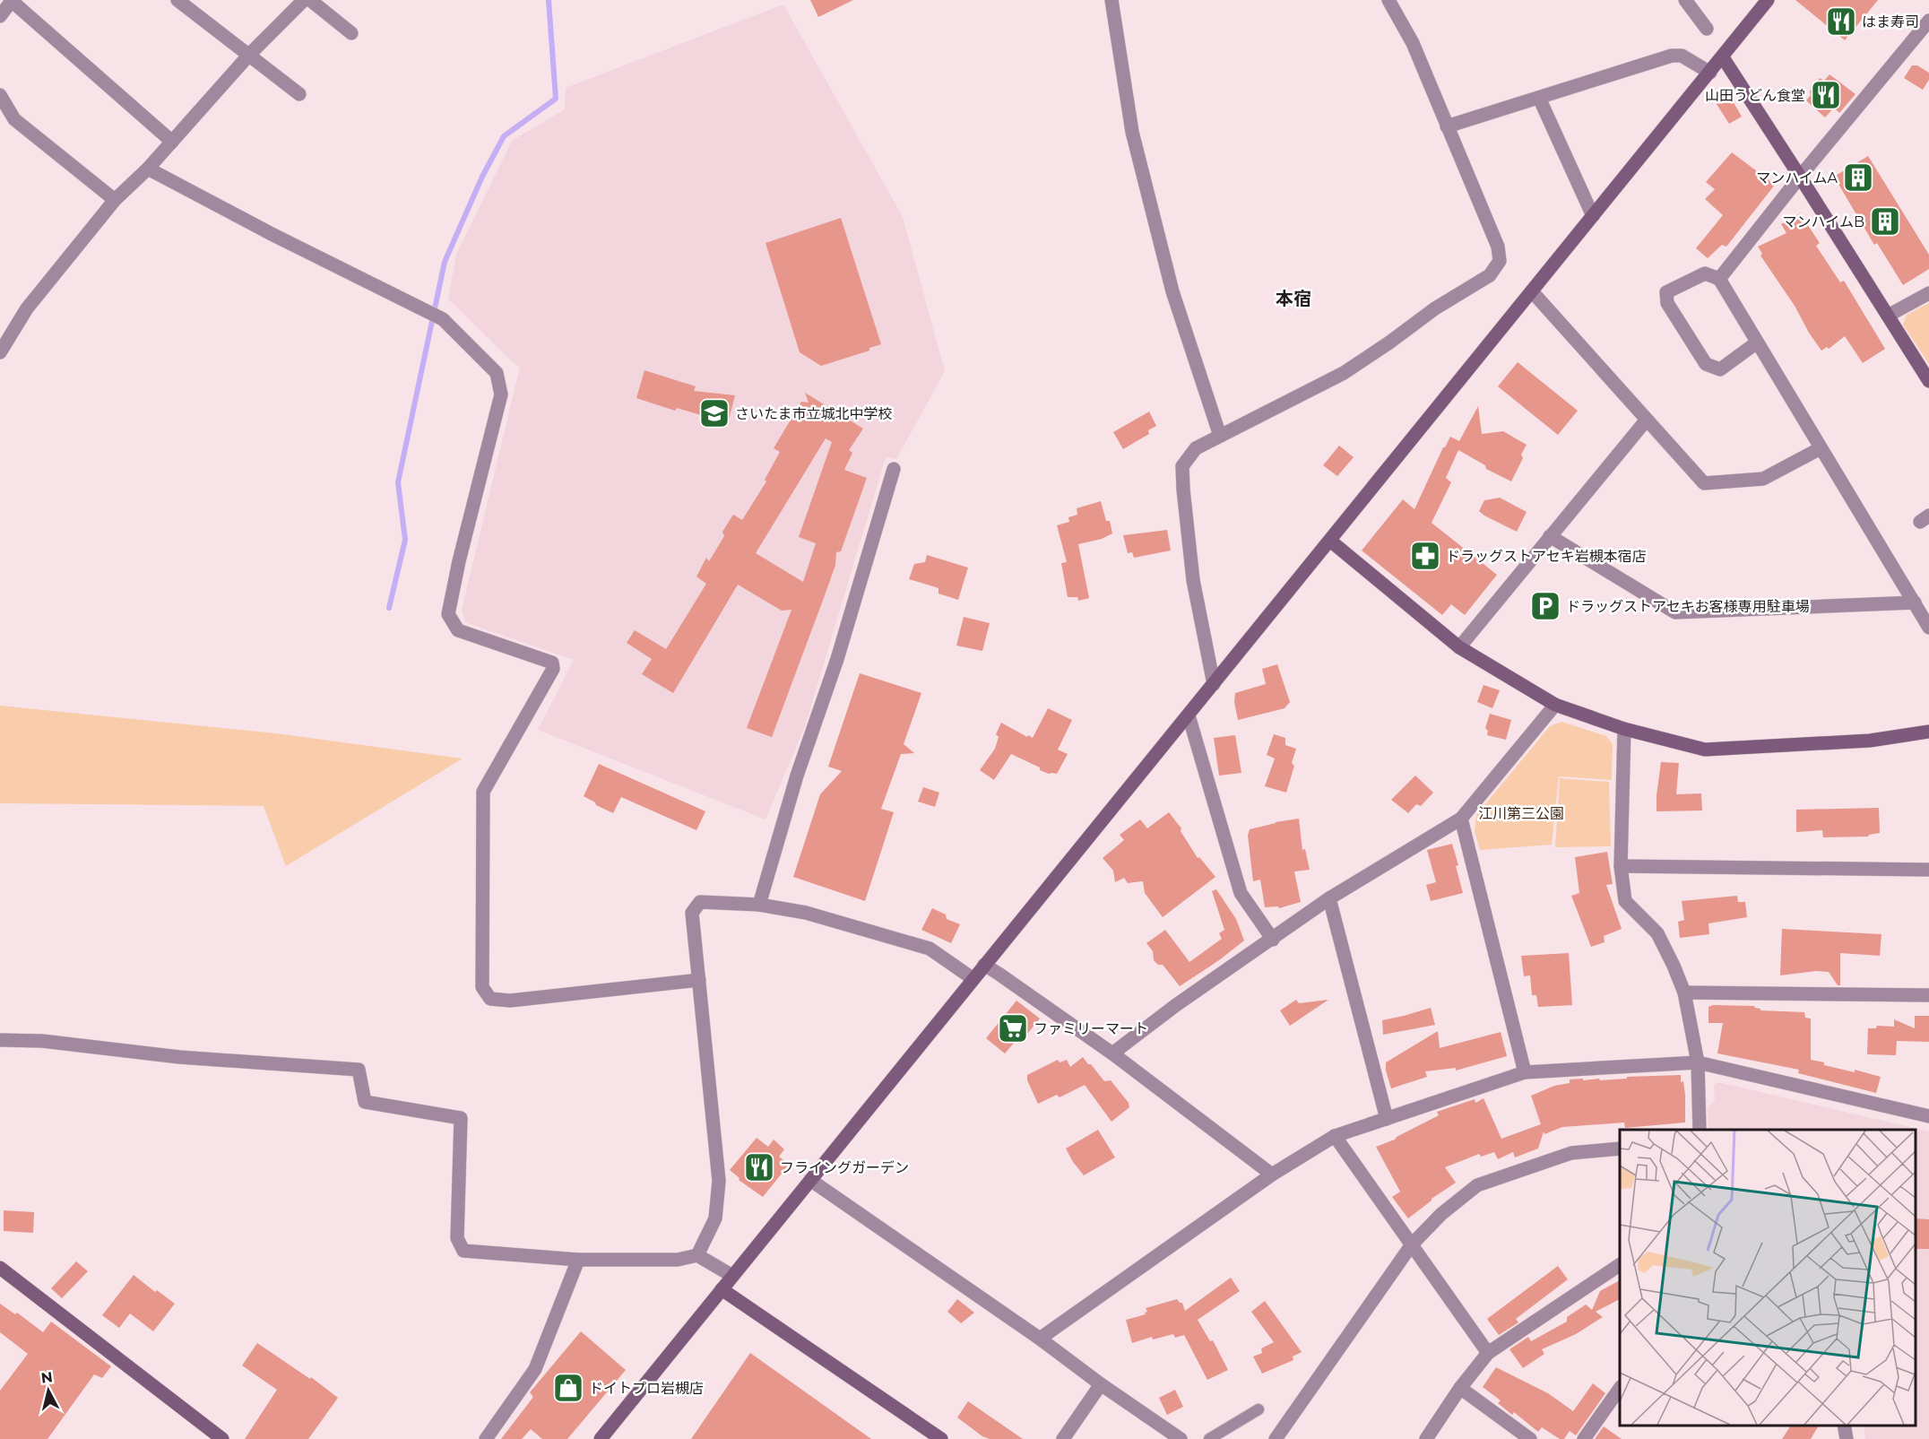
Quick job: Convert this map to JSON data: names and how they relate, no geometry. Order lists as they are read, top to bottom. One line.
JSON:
{"districts":["本宿"],"parks":["江川第三公園"],"places":{"restaurant":["はま寿司","山田うどん食堂","フライングガーデン"],"building":["マンハイムA","マンハイムB"],"school or university":["さいたま市立城北中学校"],"pharmacy":["ドラッグストアセキ岩槻本宿店"],"parking":["ドラッグストアセキお客様専用駐車場"],"supermarket":["ファミリーマート"],"shop":["ドイトプロ岩槻店"]},"north":"top"}
